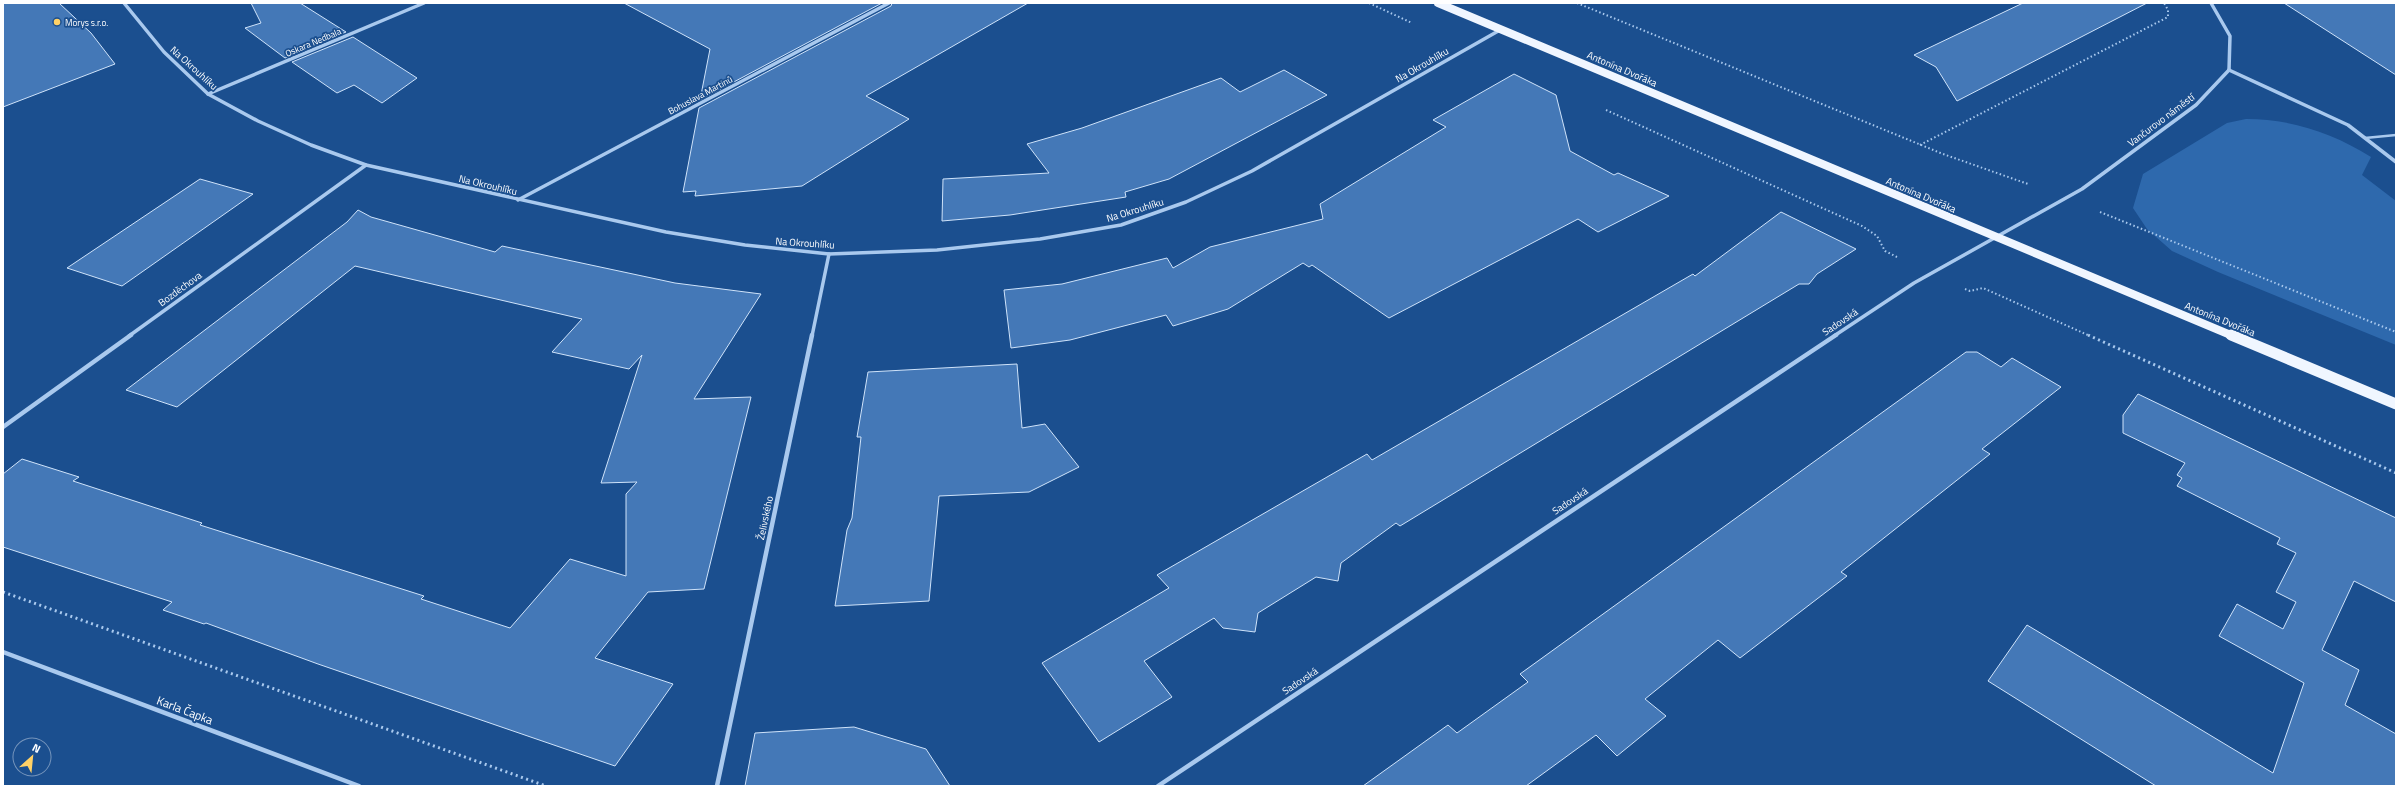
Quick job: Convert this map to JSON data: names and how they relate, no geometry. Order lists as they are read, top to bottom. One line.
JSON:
{"streets":{"main road":["Antonína Dvořáka"],"street":["Oskara Nedbala","Na Okrouhlíku","Bohuslava Martinů","Vančurovo náměstí","Bozděchova","Sadovská","Želivského","Karla Čapka"]},"crossings":[["Oskara Nedbala","Na Okrouhlíku"],["Na Okrouhlíku","Antonína Dvořáka"],["Na Okrouhlíku","Bohuslava Martinů"],["Na Okrouhlíku","Bozděchova"],["Na Okrouhlíku","Želivského"],["Antonína Dvořáka","Vančurovo náměstí"],["Antonína Dvořáka","Sadovská"],["Vančurovo náměstí","Sadovská"]],"places":["Morys s.r.o."],"north":"top right"}
